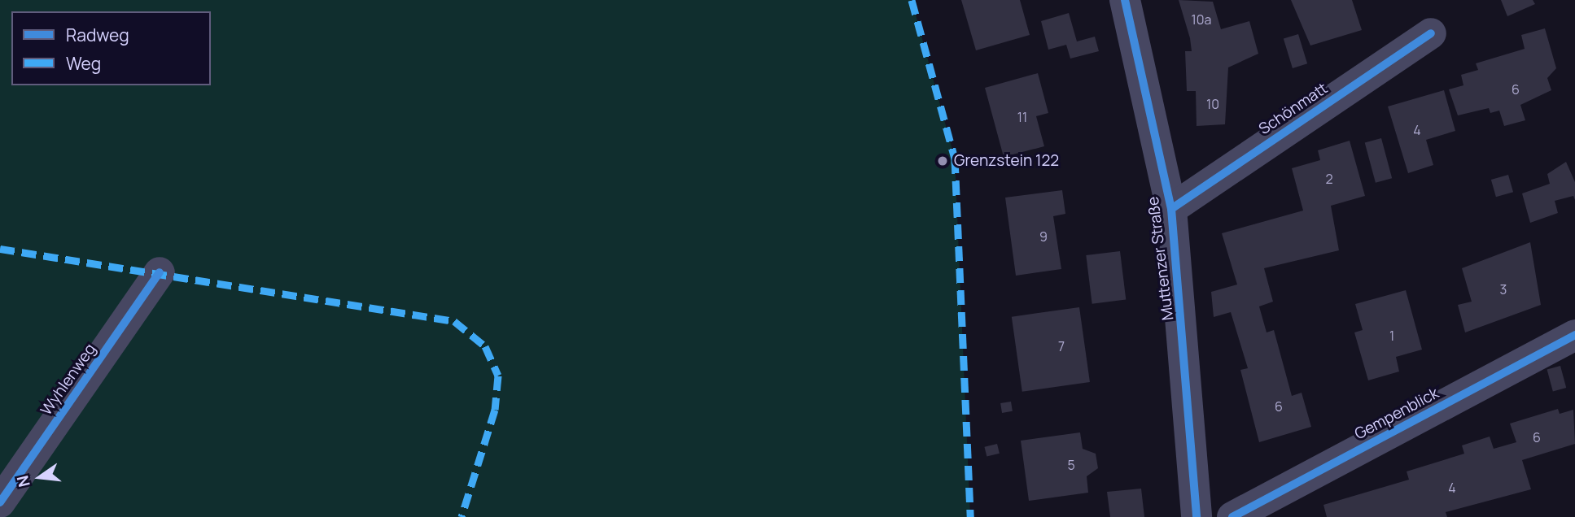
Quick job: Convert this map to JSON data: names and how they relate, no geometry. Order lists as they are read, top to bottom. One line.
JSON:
{"streets":{"street":["Schönmatt","Muttenzer Straße","Wyhlenweg","Gempenblick"]},"crossings":[["Schönmatt","Muttenzer Straße"]],"places":["Grenzstein 122"],"house_numbers":["10a","6","10","11","4","2","9","3","1","7","6","6","5","4"],"legend":["Radweg","Weg"],"north":"left"}
